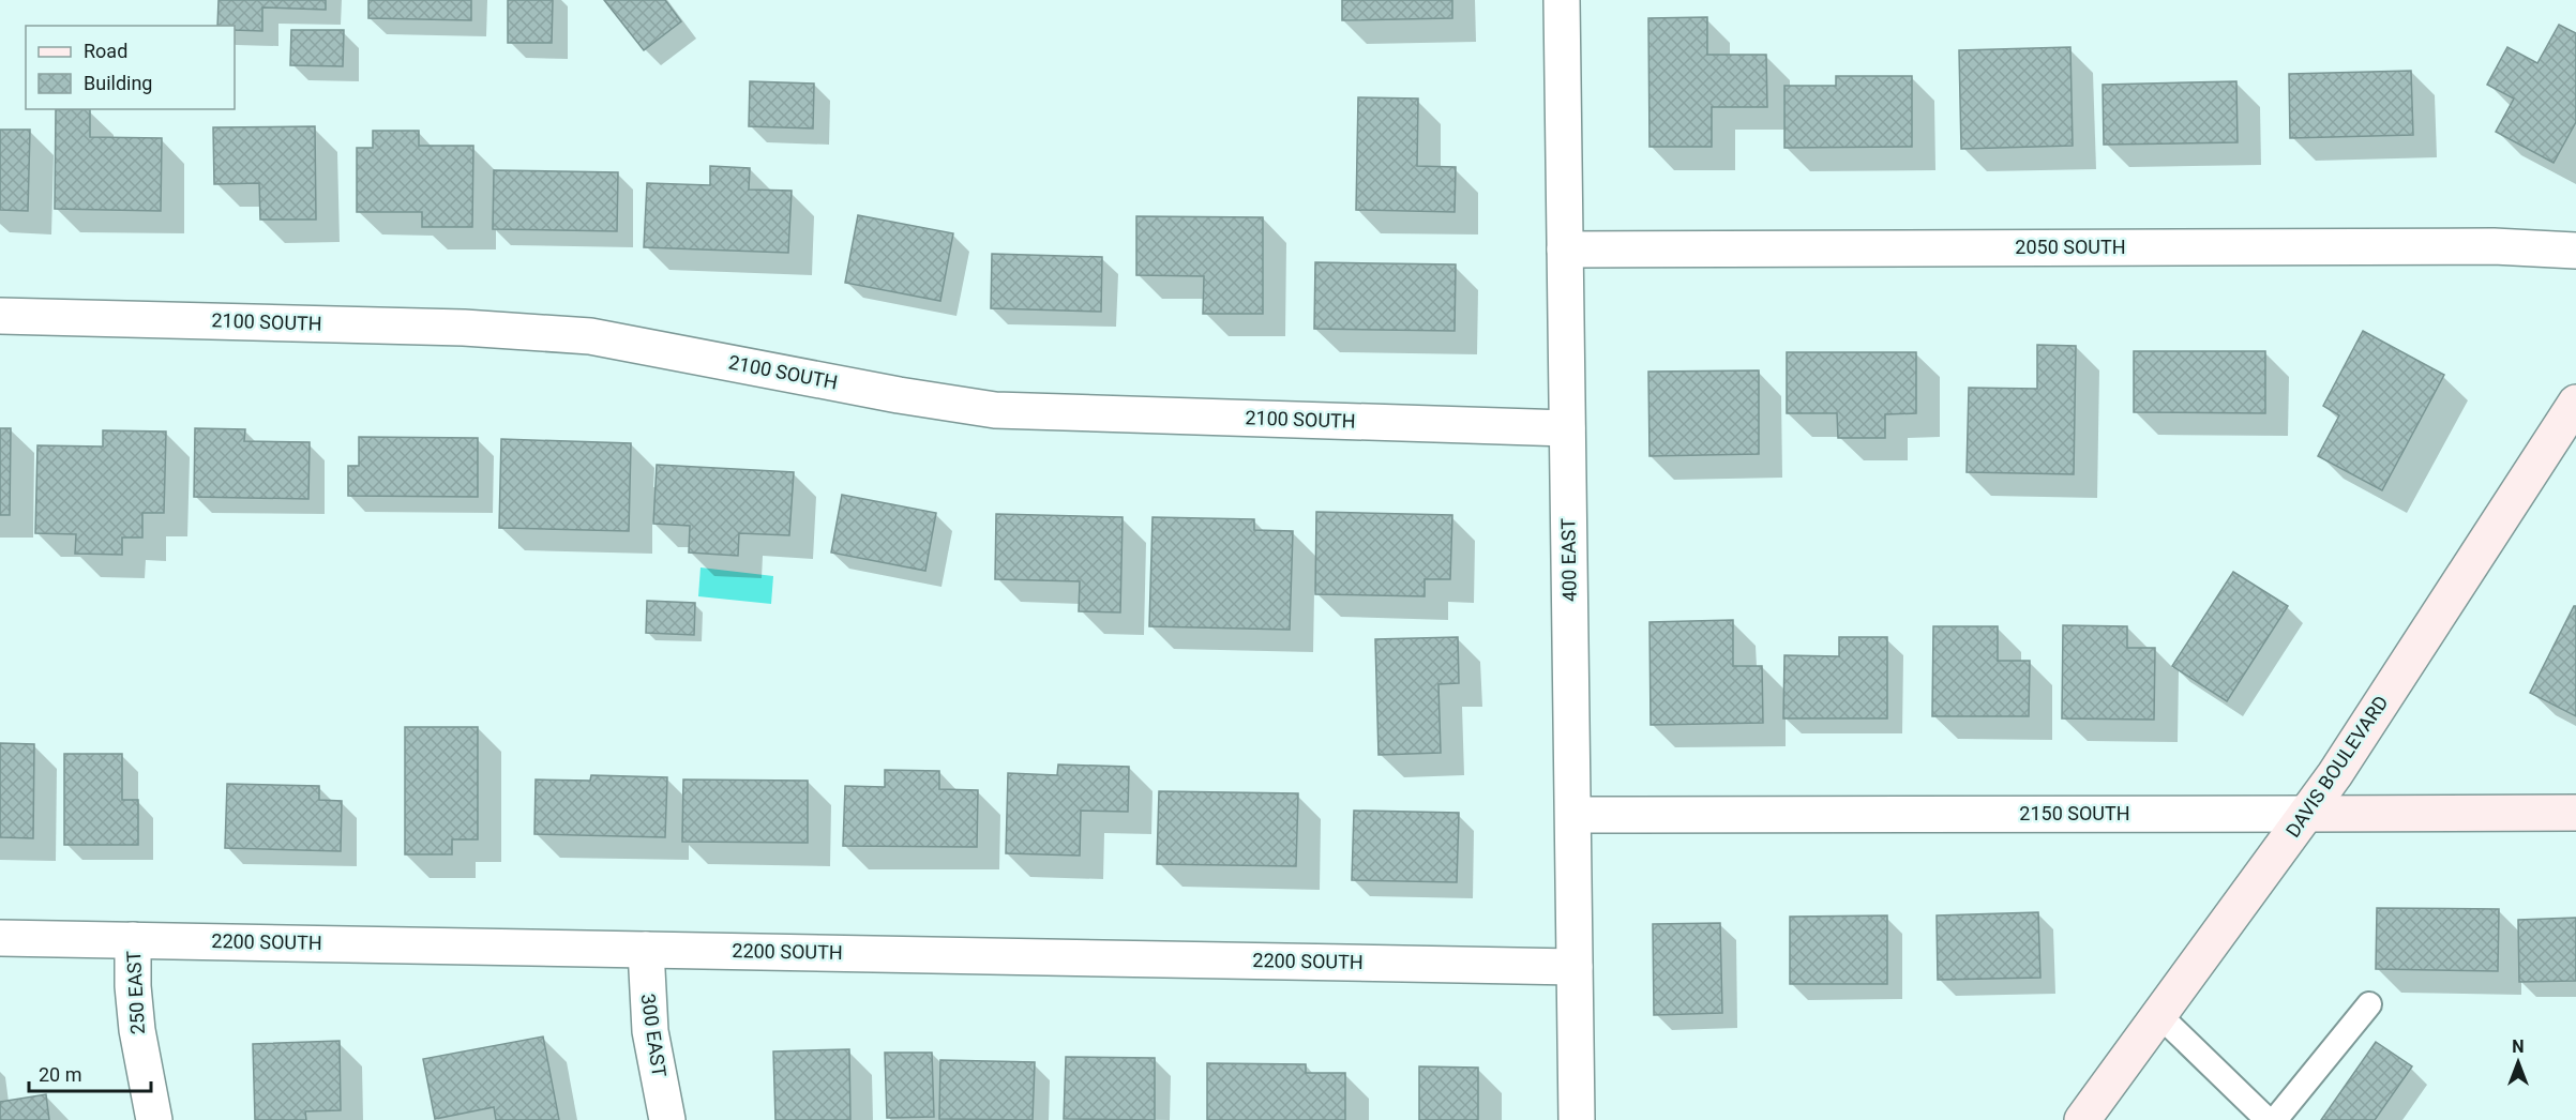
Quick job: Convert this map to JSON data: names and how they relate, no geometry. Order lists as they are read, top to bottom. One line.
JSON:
{"streets":{"street":["2050 SOUTH","2100 SOUTH","400 EAST","DAVIS BOULEVARD","2150 SOUTH","2200 SOUTH","250 EAST","300 EAST"]},"crossings":[["2050 SOUTH","400 EAST"],["2100 SOUTH","400 EAST"],["400 EAST","2150 SOUTH"],["400 EAST","2200 SOUTH"],["DAVIS BOULEVARD","2150 SOUTH"],["2200 SOUTH","250 EAST"],["2200 SOUTH","300 EAST"]],"legend":["Road","Building"],"scale_bar":"20 m","north":"top"}
